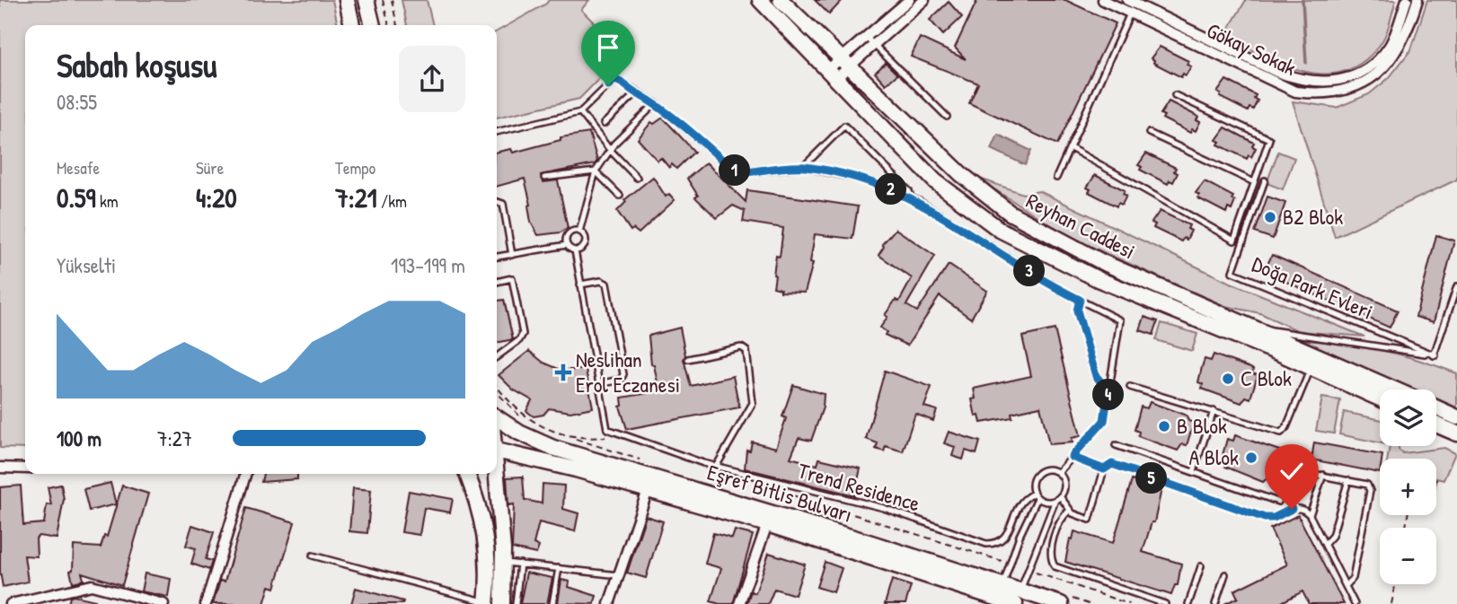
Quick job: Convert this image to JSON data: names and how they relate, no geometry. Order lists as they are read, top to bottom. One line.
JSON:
{"streets":{"main road":["Reyhan Caddesi","Eşref Bitlis Bulvarı"],"street":["Gökay Sokak"],"lane":["Doğa Park Evleri","Trend Residence"]},"crossings":[["Reyhan Caddesi","Doğa Park Evleri"]],"places":{"other":["B2 Blok","C Blok","B Blok","A Blok"],"health":["Neslihan Erol Eczanesi"]},"page":{"heading":["Sabah koşusu","08:55"],"stats":[["Mesafe","0.59 km"],["Süre","4:20"],["Tempo","7:21 /km"]],"pins":["1","2","3","4","5"],"chart":["Yükselti","193–199 m"],"map_buttons":["+","−"],"list":[{"name":"100 m","note":"7:27"}]}}
